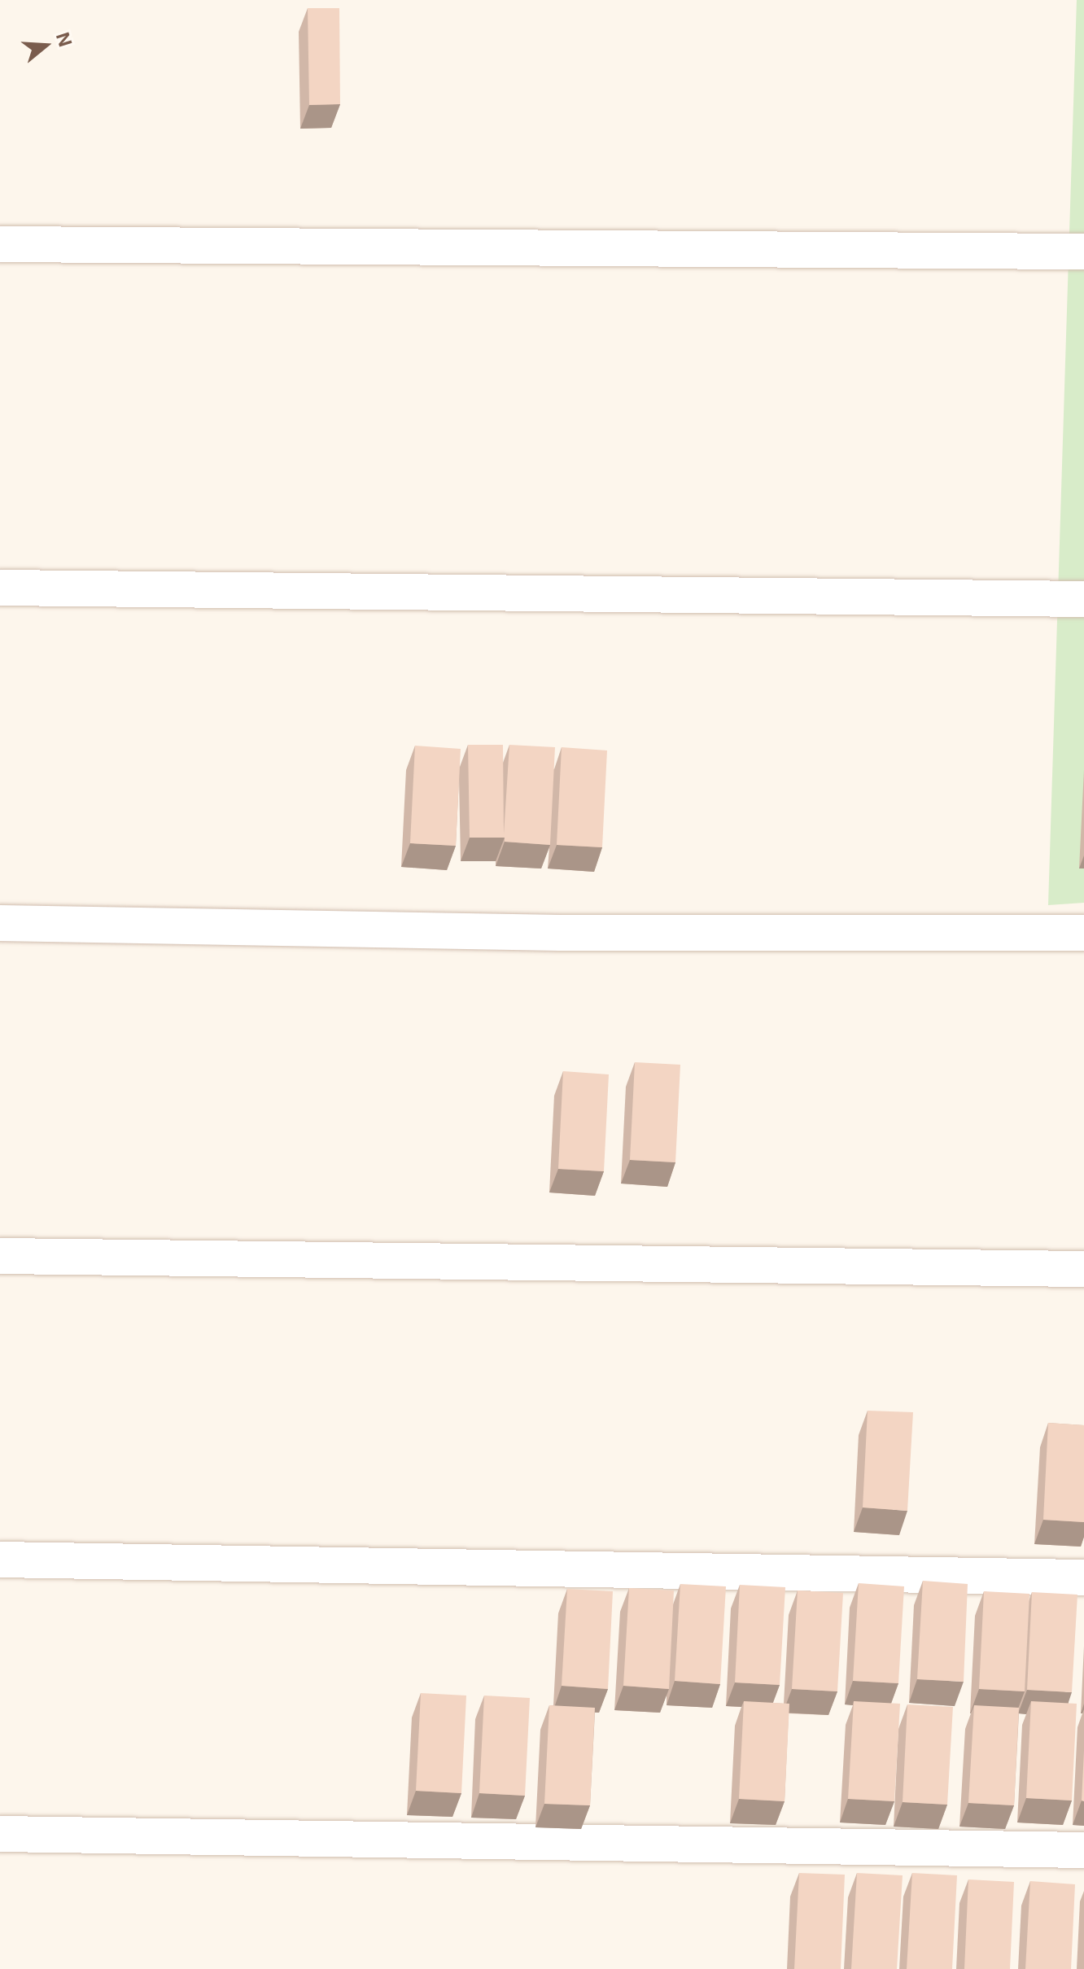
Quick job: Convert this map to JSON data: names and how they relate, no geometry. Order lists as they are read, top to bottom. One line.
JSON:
{"north":"right"}
